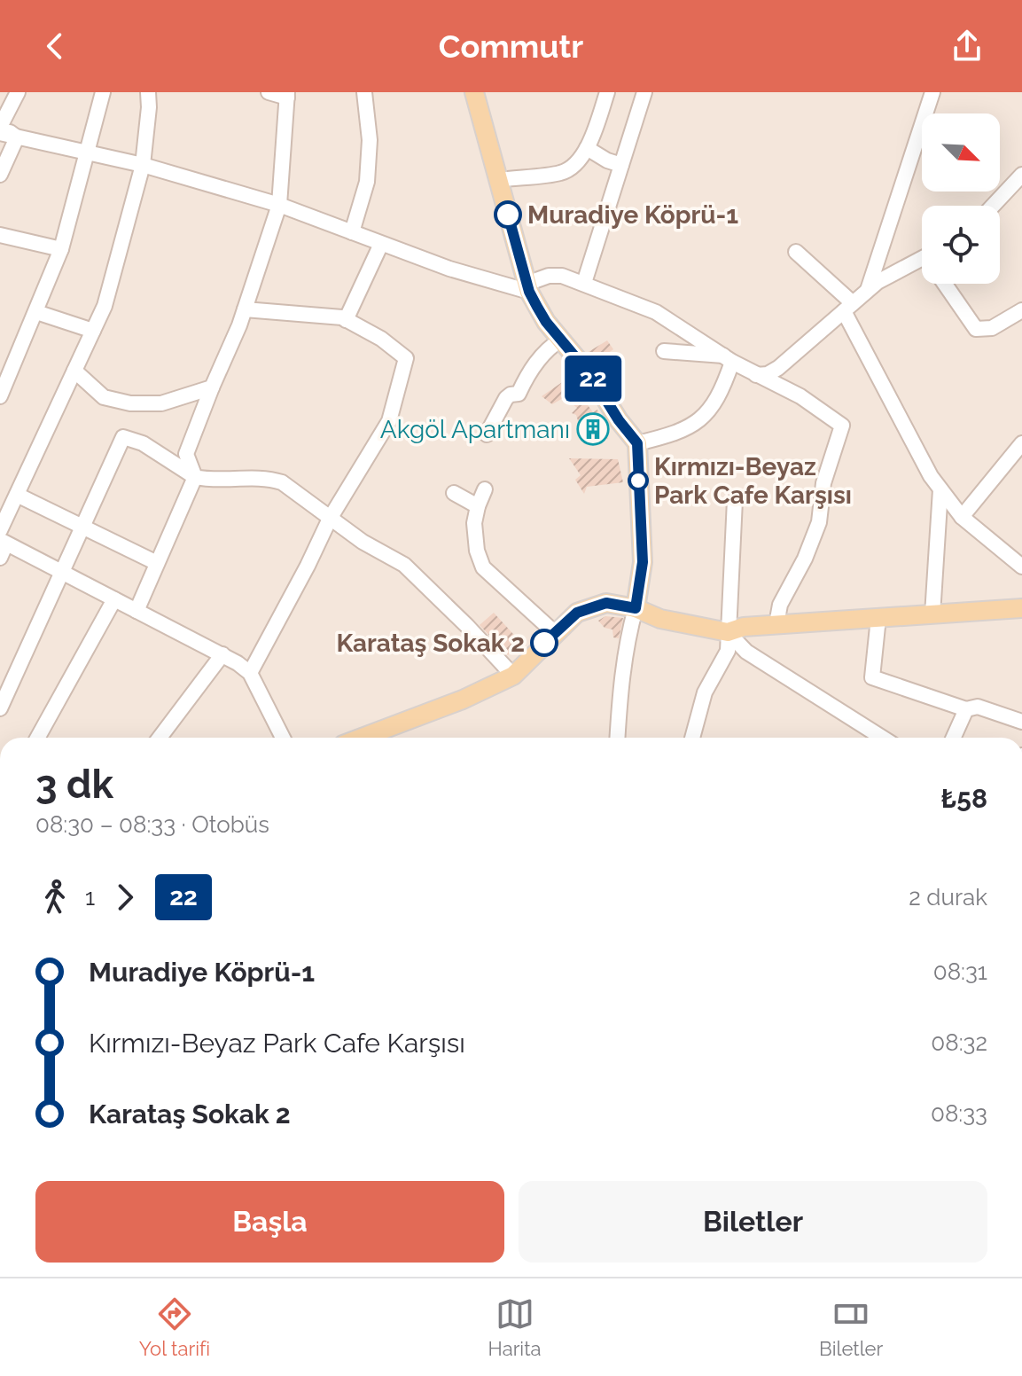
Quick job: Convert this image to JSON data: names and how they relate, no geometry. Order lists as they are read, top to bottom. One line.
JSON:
{"places":{"other":["Muradiye Köprü-1","Kırmızı-Beyaz Park Cafe Karşısı","Karataş Sokak 2"],"building":["Akgöl Apartmanı"]},"lines":["bus line 22"],"north":"bottom right","page":{"header":"Commutr","on_map":"22","heading":["3 dk","08:30 – 08:33 · Otobüs","₺58"],"legs":["1","22","2 durak"],"list":[{"name":"Muradiye Köprü-1","value":"08:31"},{"name":"Kırmızı-Beyaz Park Cafe Karşısı","value":"08:32"},{"name":"Karataş Sokak 2","value":"08:33"}],"buttons":["Başla","Biletler"],"tabs":["Yol tarifi","Harita","Biletler"]}}
